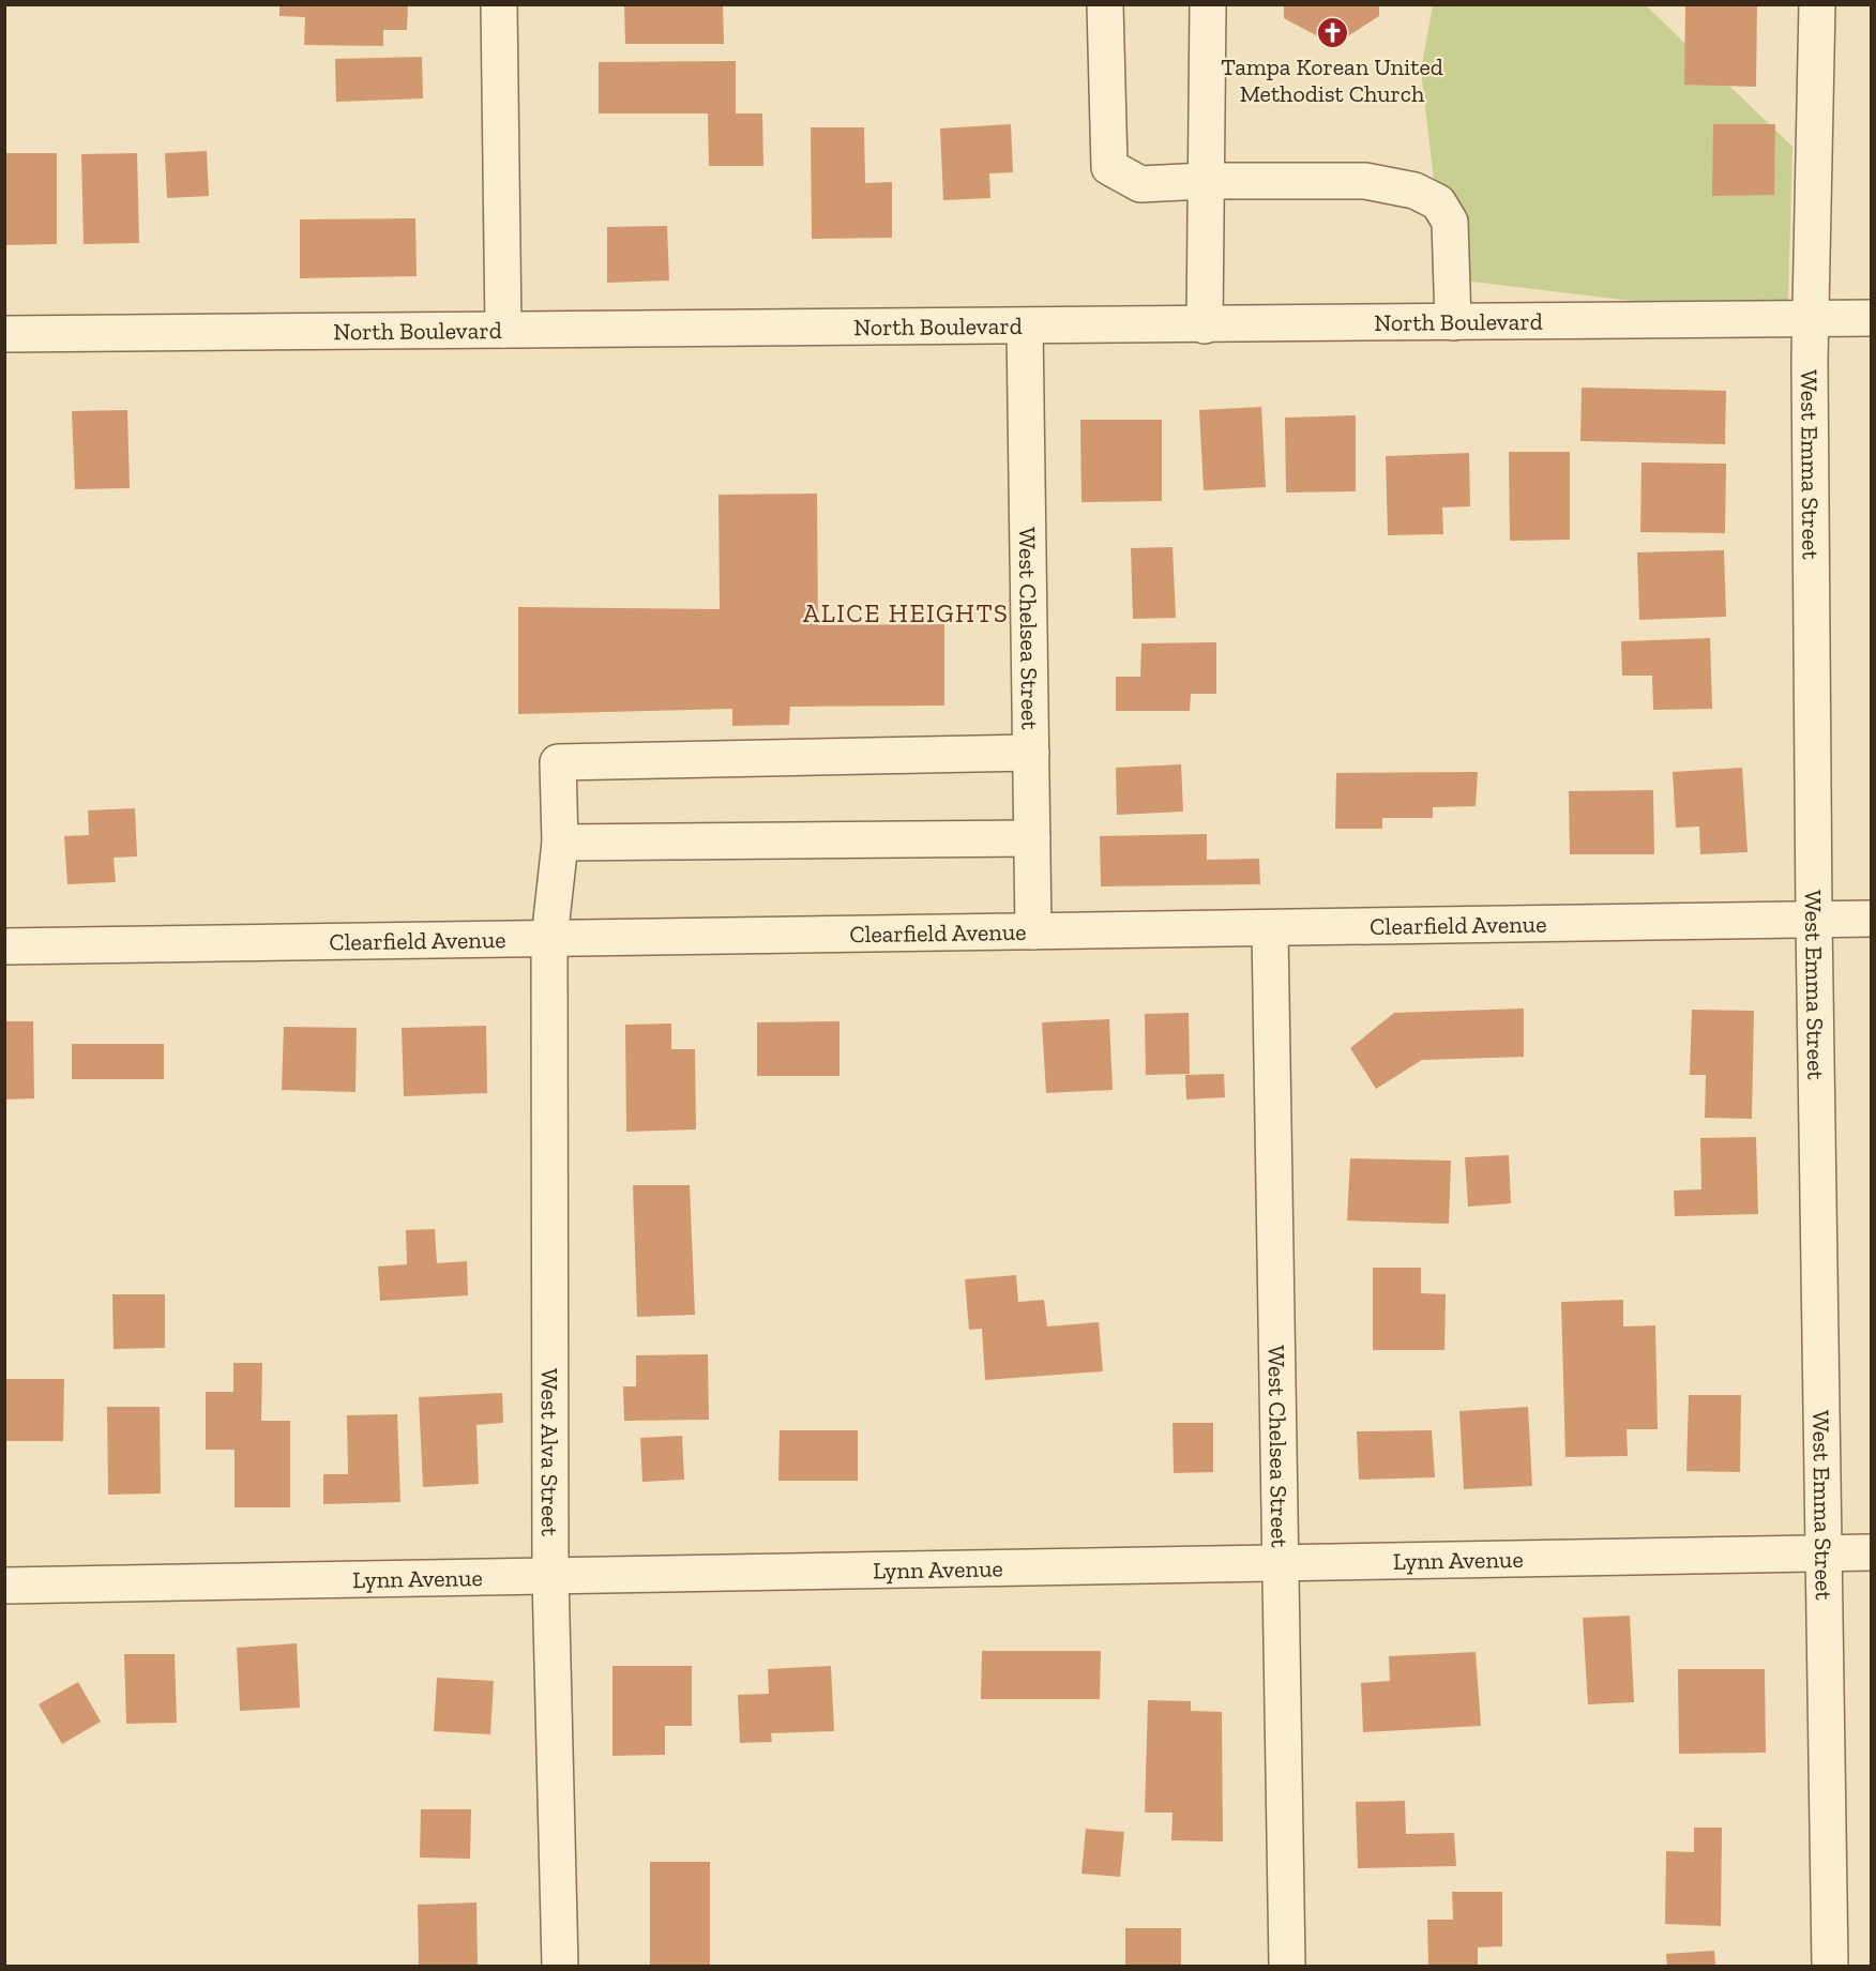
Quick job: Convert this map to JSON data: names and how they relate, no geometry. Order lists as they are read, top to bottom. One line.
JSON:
{"streets":{"street":["North Boulevard","West Emma Street","West Chelsea Street","Clearfield Avenue","West Alva Street","Lynn Avenue"]},"crossings":[["North Boulevard","West Emma Street"],["North Boulevard","West Chelsea Street"],["West Emma Street","Clearfield Avenue"],["West Emma Street","Lynn Avenue"],["West Chelsea Street","Clearfield Avenue"],["West Chelsea Street","West Alva Street"],["West Chelsea Street","Lynn Avenue"],["Clearfield Avenue","West Alva Street"],["West Alva Street","Lynn Avenue"]],"districts":["ALICE HEIGHTS"],"places":{"church":["Tampa Korean United Methodist Church"]}}
